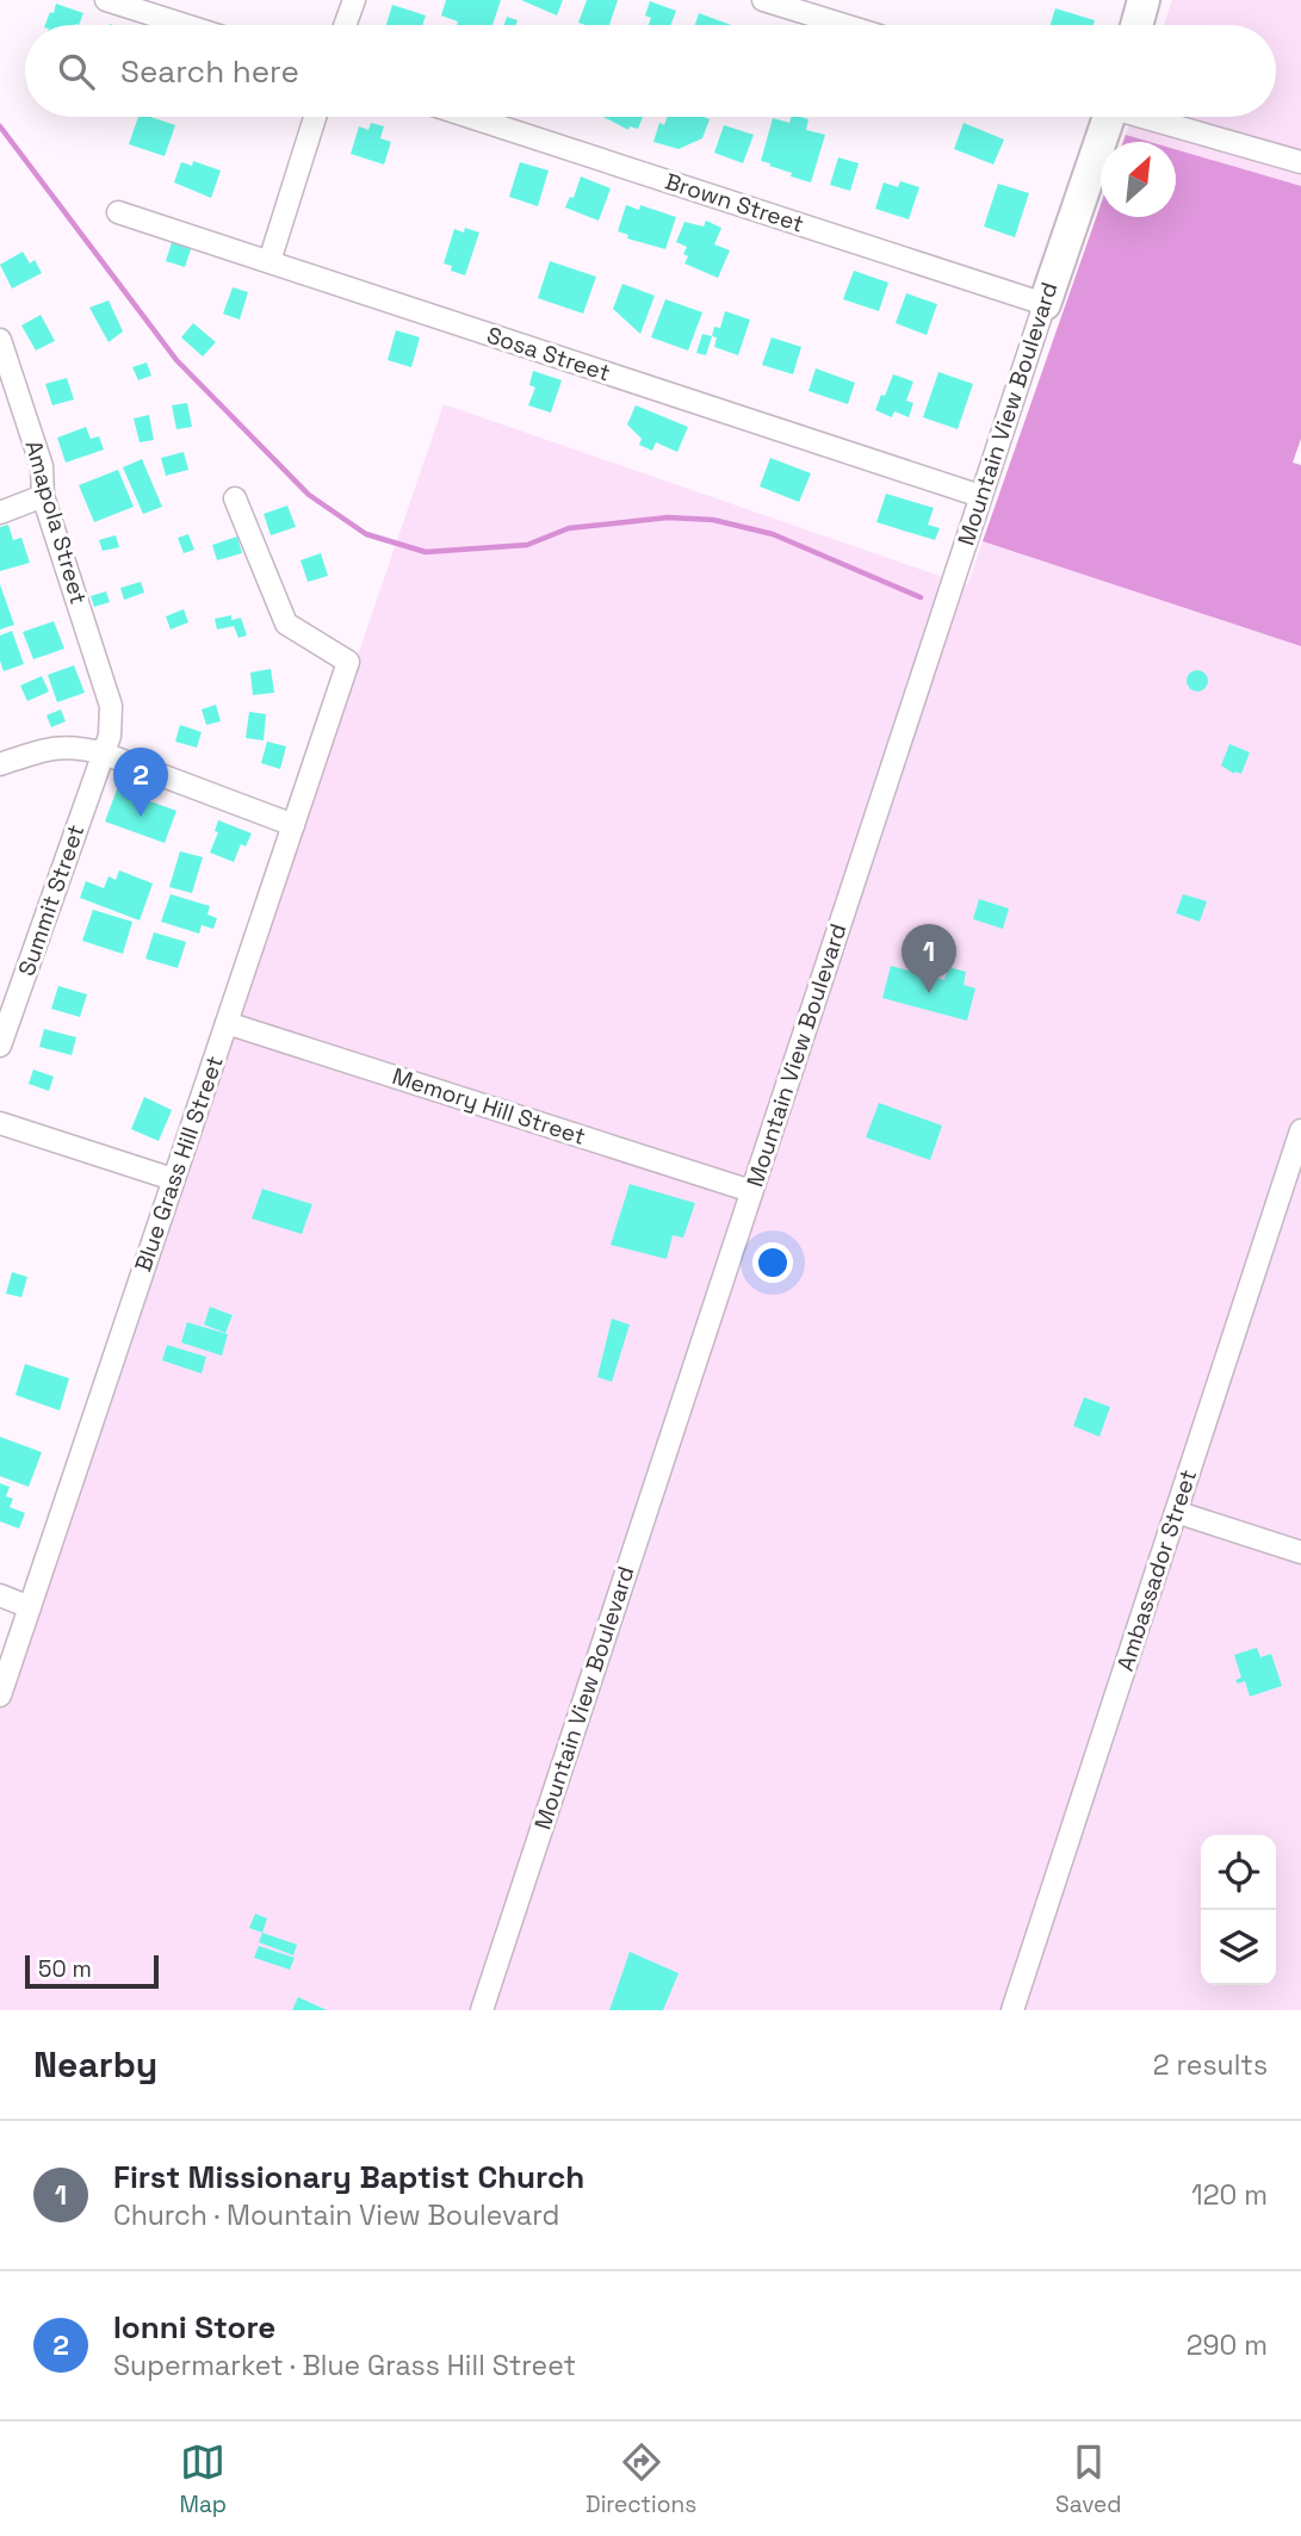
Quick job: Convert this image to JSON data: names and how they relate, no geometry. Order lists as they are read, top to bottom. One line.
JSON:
{"streets":{"street":["Brown Street","Sosa Street","Mountain View Boulevard","Amapola Street","Summit Street","Memory Hill Street","Blue Grass Hill Street","Ambassador Street"]},"crossings":[["Brown Street","Mountain View Boulevard"],["Sosa Street","Mountain View Boulevard"],["Mountain View Boulevard","Memory Hill Street"],["Amapola Street","Summit Street"],["Memory Hill Street","Blue Grass Hill Street"]],"scale_bar":"50 m","north":"top right","page":{"search":"Search here","pins":["2","1"],"scale":"50 m","heading":["Nearby","2 results"],"list":[{"mark":"1","name":"First Missionary Baptist Church","note":"Church · Mountain View Boulevard","value":"120 m"},{"mark":"2","name":"Ionni Store","note":"Supermarket · Blue Grass Hill Street","value":"290 m"}],"nav":["Map","Directions","Saved"]}}
